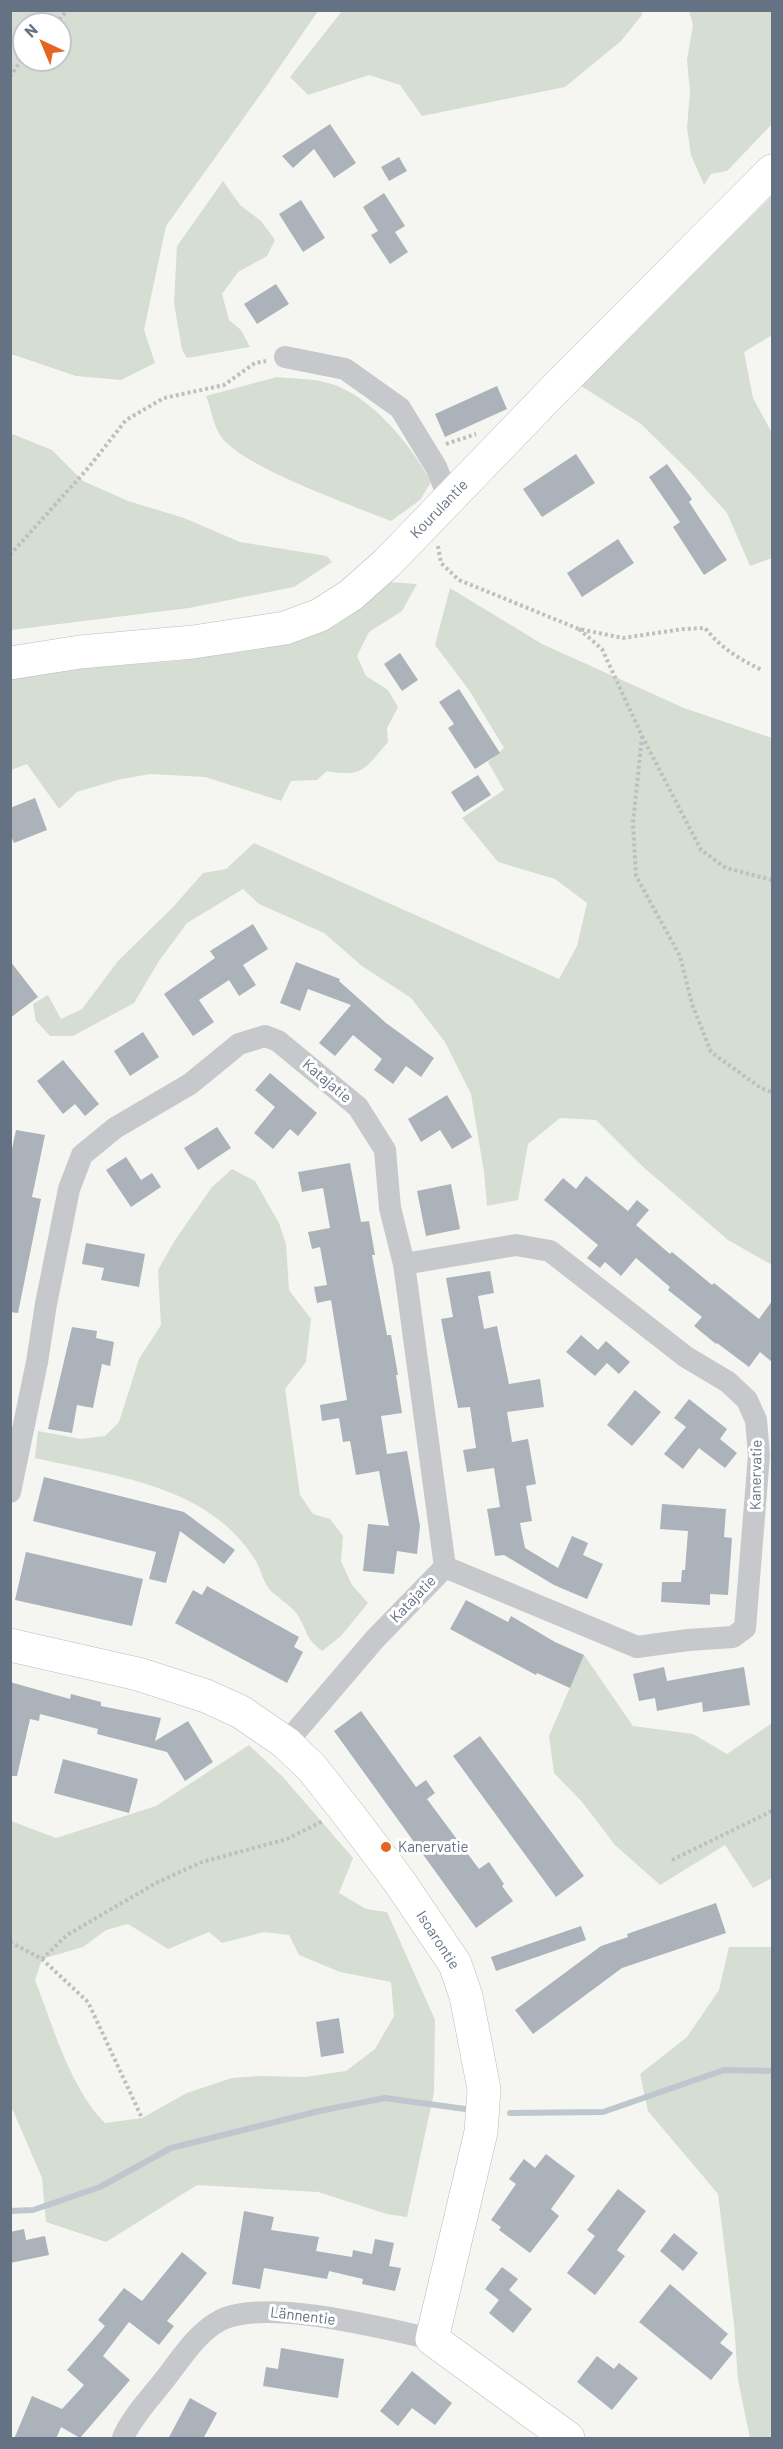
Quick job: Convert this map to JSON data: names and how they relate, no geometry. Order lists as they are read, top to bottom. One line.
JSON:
{"streets":{"street":["Kourulantie","Katajatie","Kanervatie","Isoarontie","Lännentie"]},"crossings":[["Katajatie","Kanervatie"],["Katajatie","Isoarontie"],["Isoarontie","Lännentie"]],"places":["Kanervatie"],"north":"top left"}
